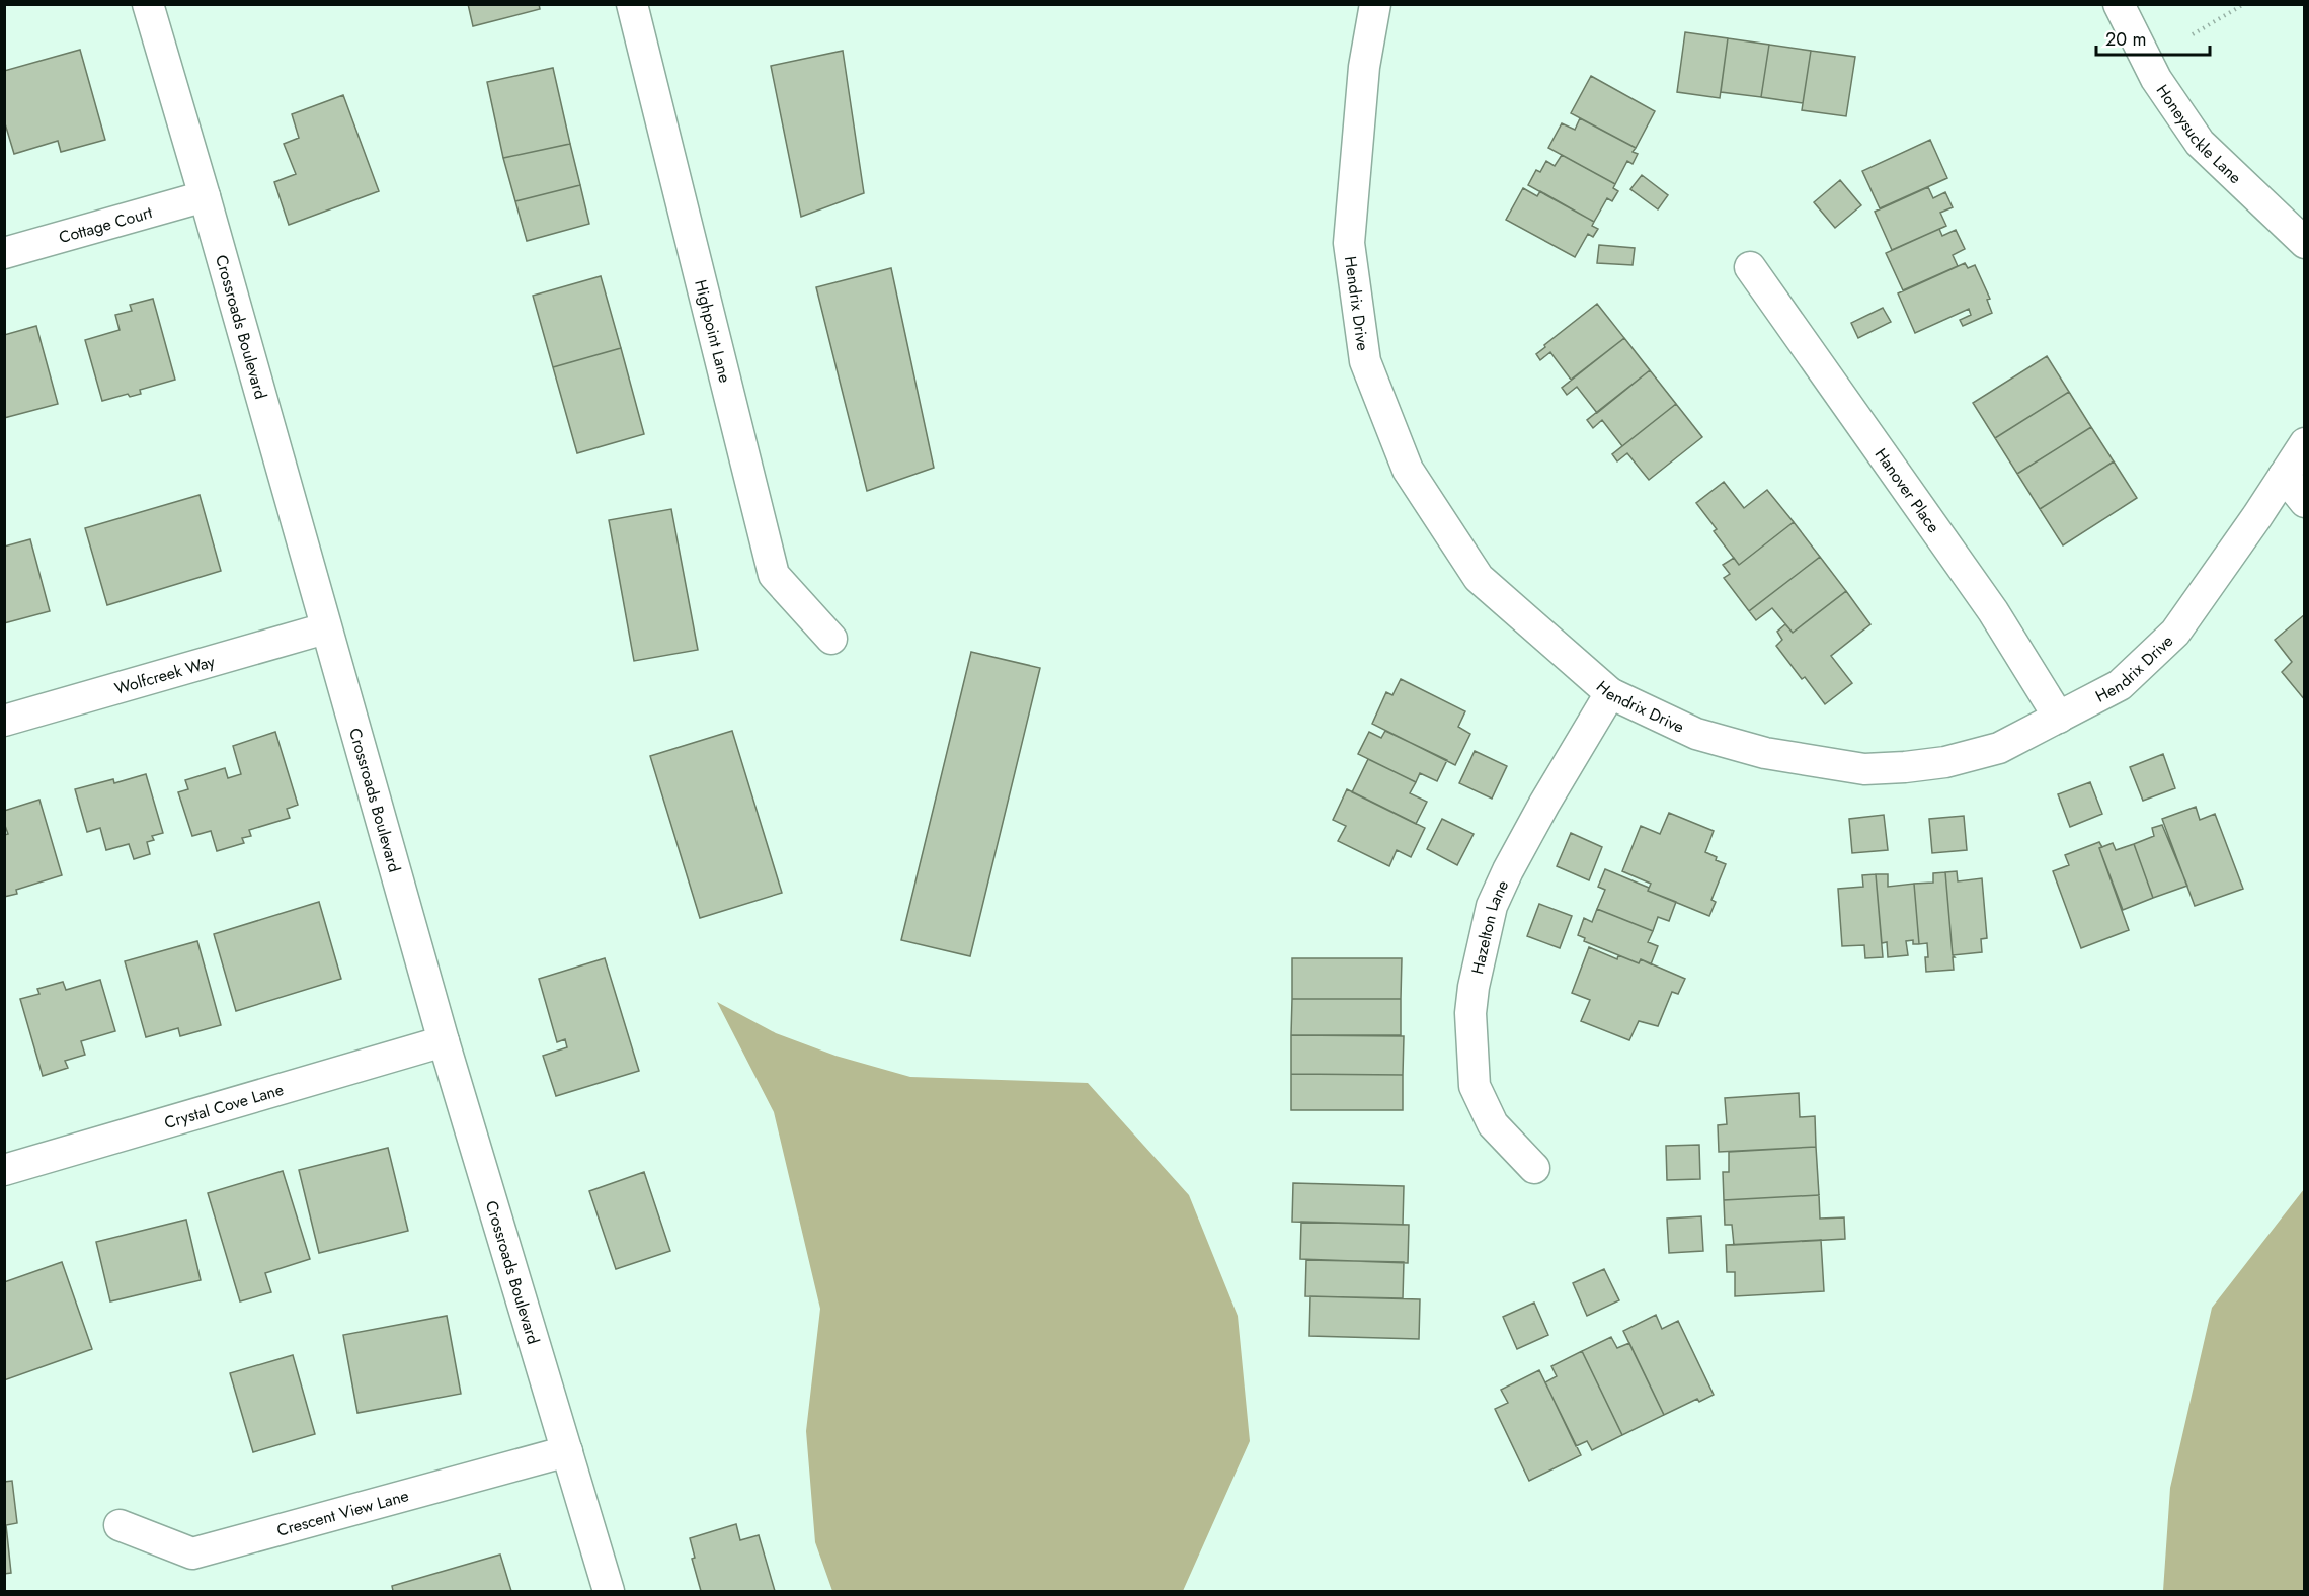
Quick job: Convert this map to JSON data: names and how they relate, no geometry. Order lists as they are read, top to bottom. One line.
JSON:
{"streets":{"street":["Honeysuckle Lane","Cottage Court","Hendrix Drive","Crossroads Boulevard","Highpoint Lane","Hanover Place","Wolfcreek Way","Hazelton Lane","Crystal Cove Lane","Crescent View Lane"]},"crossings":[["Cottage Court","Crossroads Boulevard"],["Hendrix Drive","Hanover Place"],["Hendrix Drive","Hazelton Lane"],["Crossroads Boulevard","Wolfcreek Way"],["Crossroads Boulevard","Crystal Cove Lane"],["Crossroads Boulevard","Crescent View Lane"]],"scale_bar":"20 m"}
